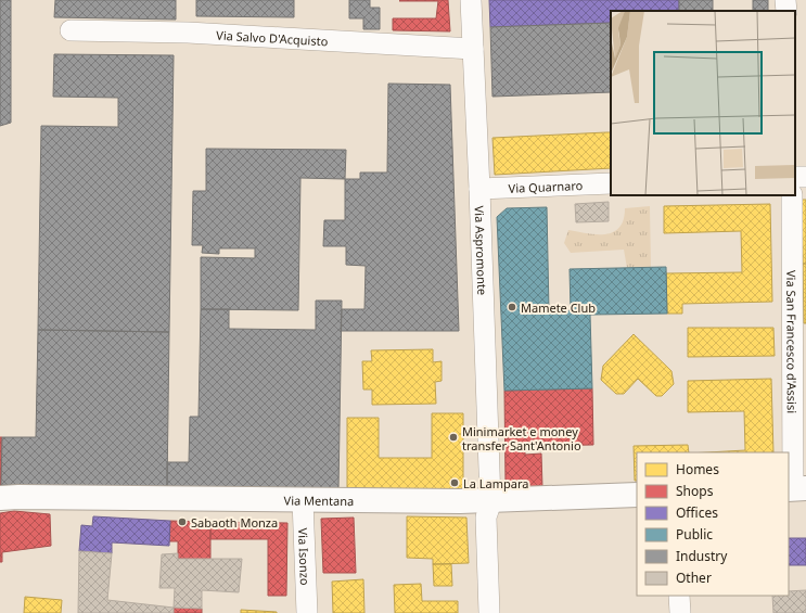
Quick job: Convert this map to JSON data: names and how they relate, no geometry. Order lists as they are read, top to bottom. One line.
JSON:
{"streets":{"street":["Via Salvo D'Acquisto","Via Quarnaro","Via Aspromonte","Via San Francesco d'Assisi","Via Mentana","Via Isonzo"]},"crossings":[["Via Salvo D'Acquisto","Via Aspromonte"],["Via Quarnaro","Via Aspromonte"],["Via Aspromonte","Via Mentana"],["Via Mentana","Via Isonzo"]],"places":["Mamete Club","Minimarket e money transfer Sant'Antonio","La Lampara","Sabaoth Monza"],"legend":["Homes","Shops","Offices","Public","Industry","Other"]}
